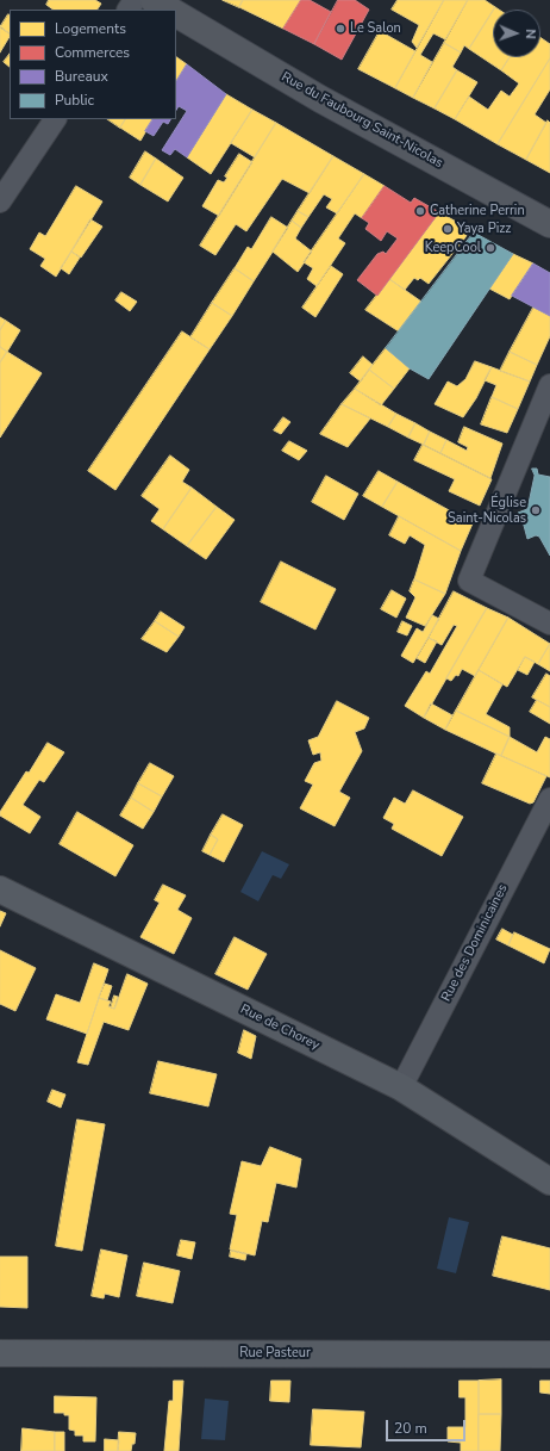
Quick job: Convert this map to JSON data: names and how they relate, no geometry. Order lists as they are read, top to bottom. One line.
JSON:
{"streets":{"main road":["Rue du Faubourg Saint-Nicolas"],"street":["Rue des Dominicaines","Rue de Chorey","Rue Pasteur"]},"crossings":[["Rue des Dominicaines","Rue de Chorey"]],"places":["Le Salon","Catherine Perrin","Yaya Pizz","KeepCool","Église Saint-Nicolas"],"legend":["Logements","Commerces","Bureaux","Public"],"scale_bar":"20 m","north":"right"}
